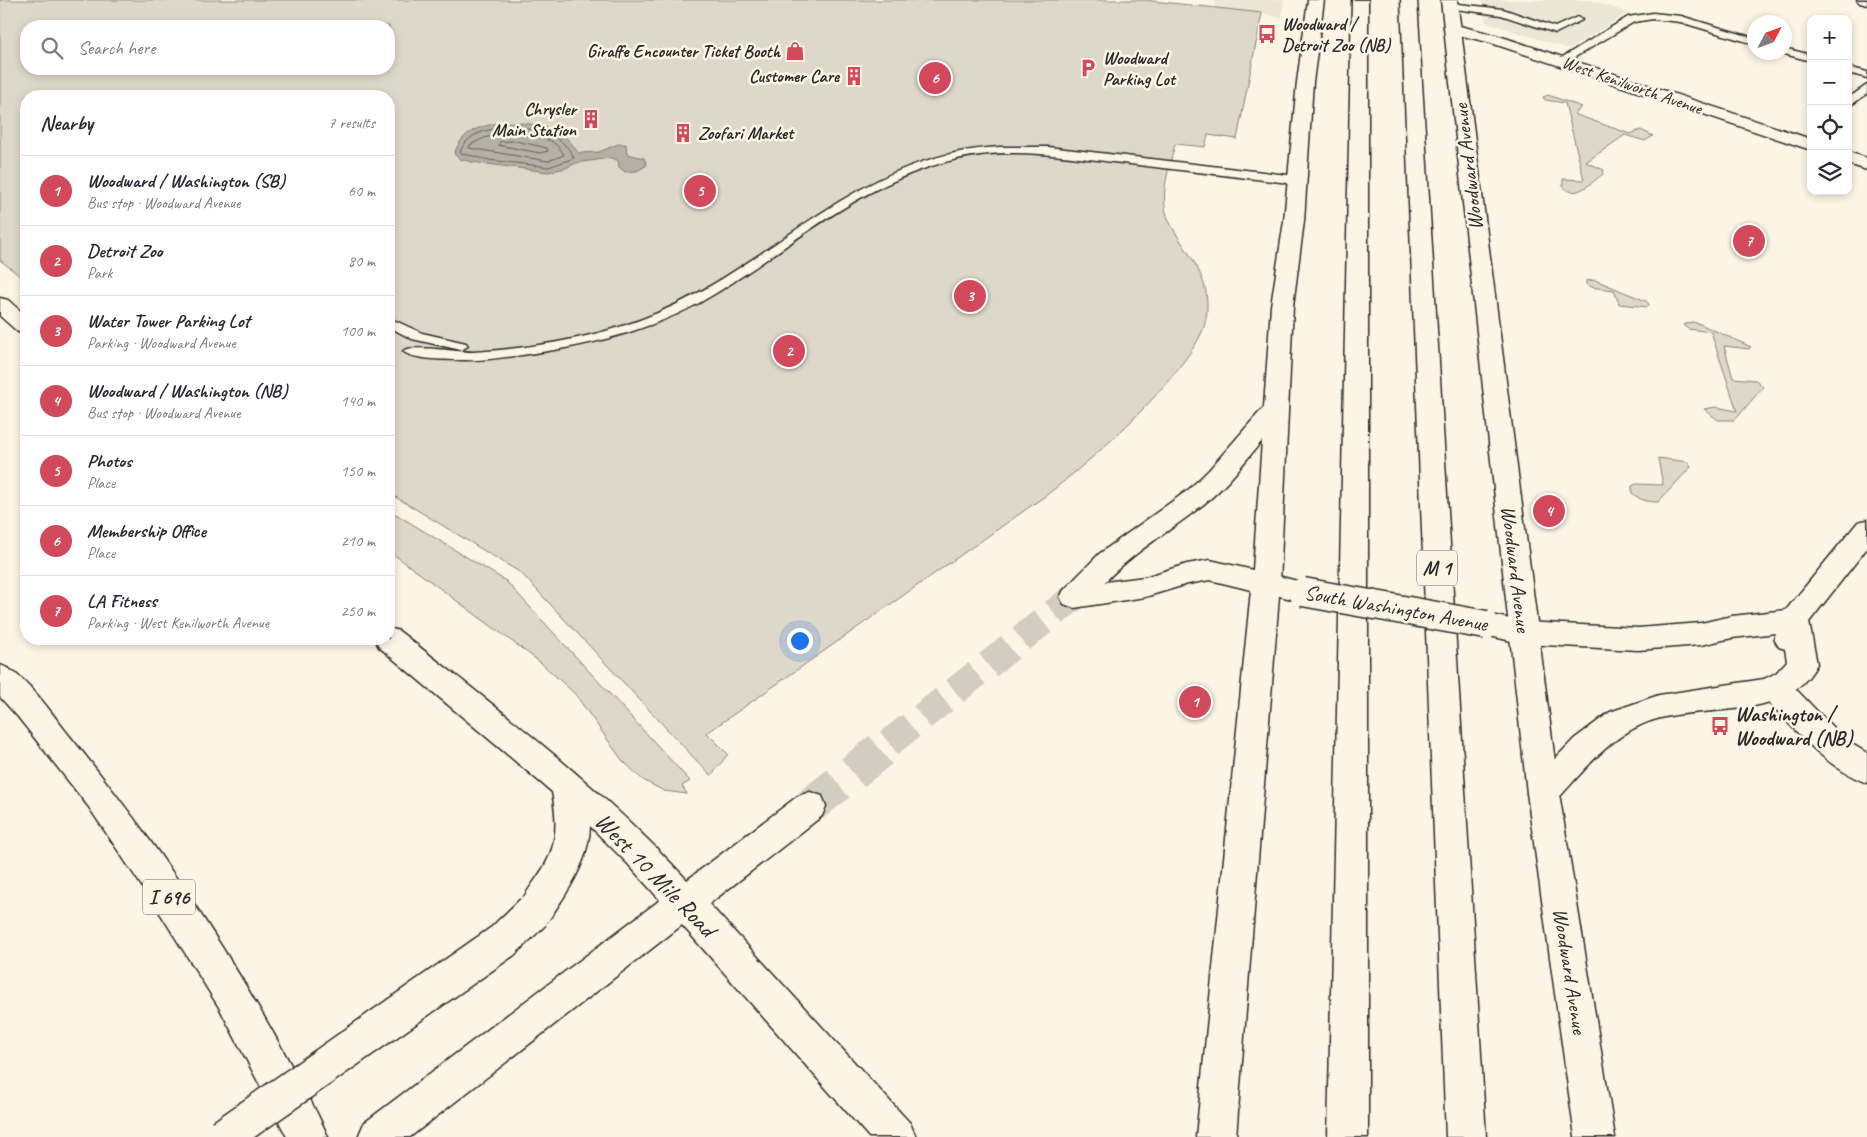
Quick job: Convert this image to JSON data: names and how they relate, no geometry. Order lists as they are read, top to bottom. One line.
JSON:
{"streets":{"main road":["West Kenilworth Avenue","Woodward Avenue","M 1","South Washington Avenue","West 10 Mile Road","I 696"]},"crossings":[["West Kenilworth Avenue","Woodward Avenue"],["Woodward Avenue","South Washington Avenue"]],"places":{"bus stop":["Woodward / Detroit Zoo (NB)","Washington / Woodward (NB)"],"shop":["Giraffe Encounter Ticket Booth"],"parking":["Woodward Parking Lot"],"building":["Customer Care","Chrysler Main Station","Zoofari Market"]},"north":"top right","page":{"map_buttons":["+","−"],"search":"Search here","pins":["6","5","7","3","2","4","1"],"heading":["Nearby","7 results"],"list":[{"mark":"1","name":"Woodward / Washington (SB)","note":"Bus stop · Woodward Avenue","value":"60 m"},{"mark":"2","name":"Detroit Zoo","note":"Park","value":"80 m"},{"mark":"3","name":"Water Tower Parking Lot","note":"Parking · Woodward Avenue","value":"100 m"},{"mark":"4","name":"Woodward / Washington (NB)","note":"Bus stop · Woodward Avenue","value":"140 m"},{"mark":"5","name":"Photos","note":"Place","value":"150 m"},{"mark":"6","name":"Membership Office","note":"Place","value":"210 m"},{"mark":"7","name":"LA Fitness","note":"Parking · West Kenilworth Avenue","value":"250 m"}]}}
